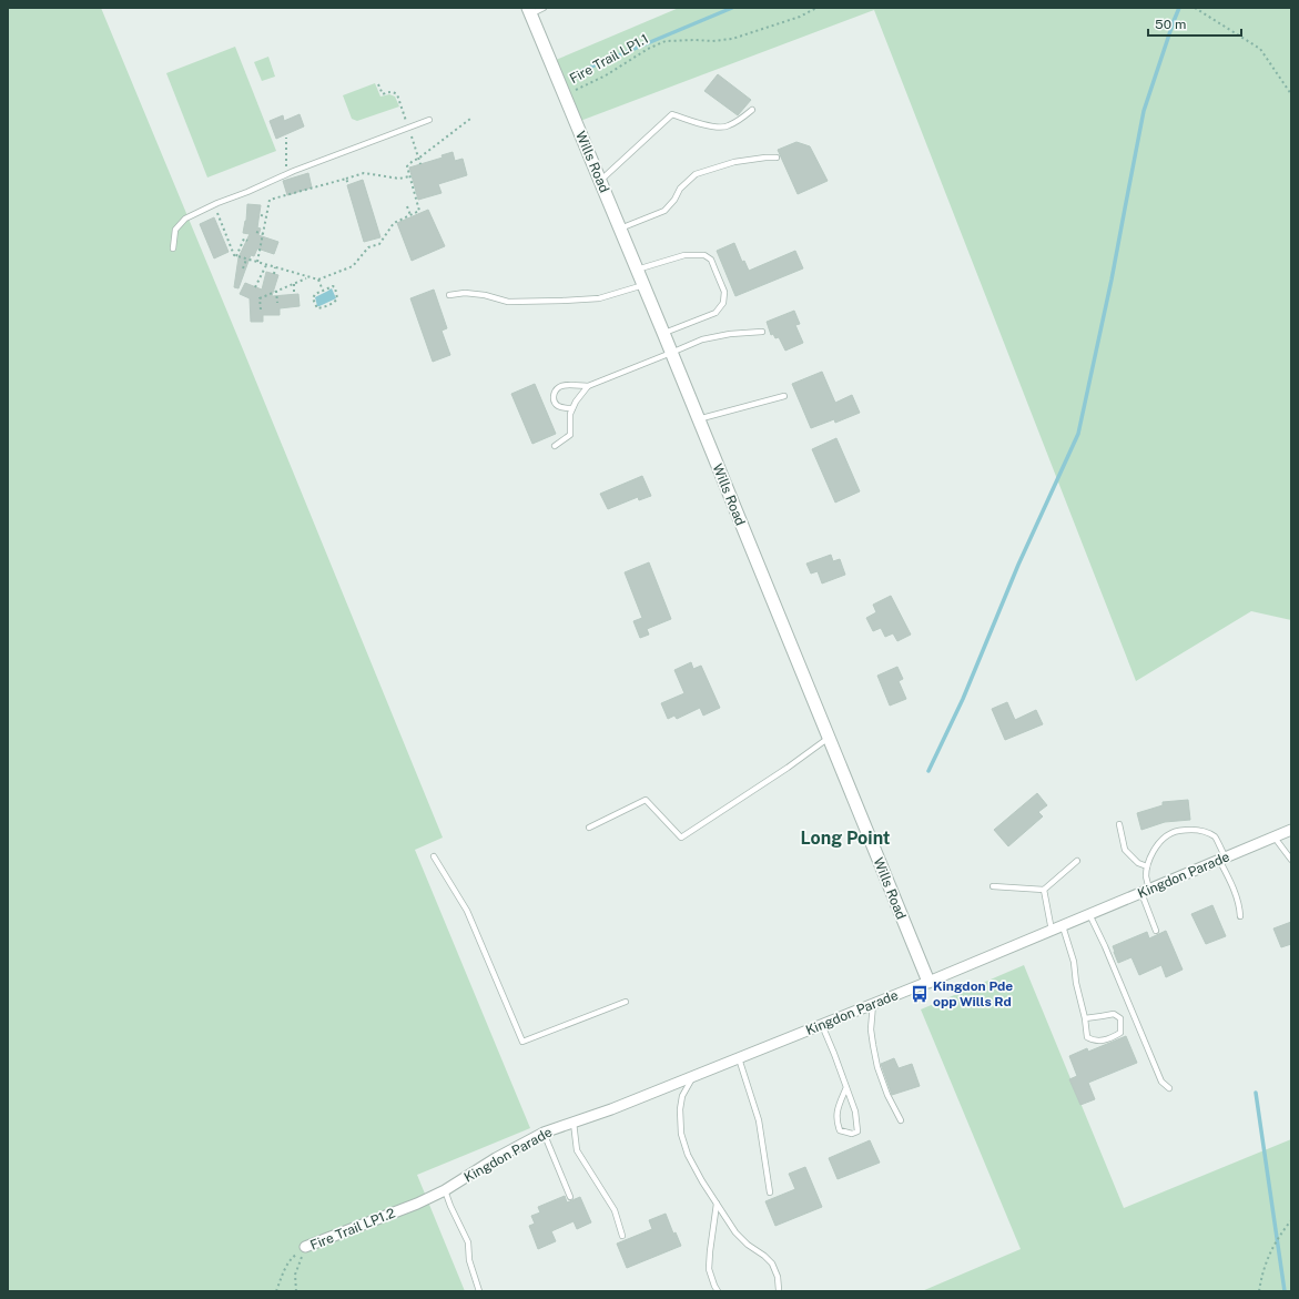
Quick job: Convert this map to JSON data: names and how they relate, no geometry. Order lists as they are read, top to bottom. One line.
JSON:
{"streets":{"street":["Wills Road","Kingdon Parade","Fire Trail LP1.2"],"path":["Fire Trail LP1.1"]},"crossings":[["Fire Trail LP1.1","Wills Road"],["Wills Road","Kingdon Parade"],["Kingdon Parade","Fire Trail LP1.2"]],"districts":["Long Point"],"places":{"bus stop":["Kingdon Pde opp Wills Rd"]},"scale_bar":"50 m"}
